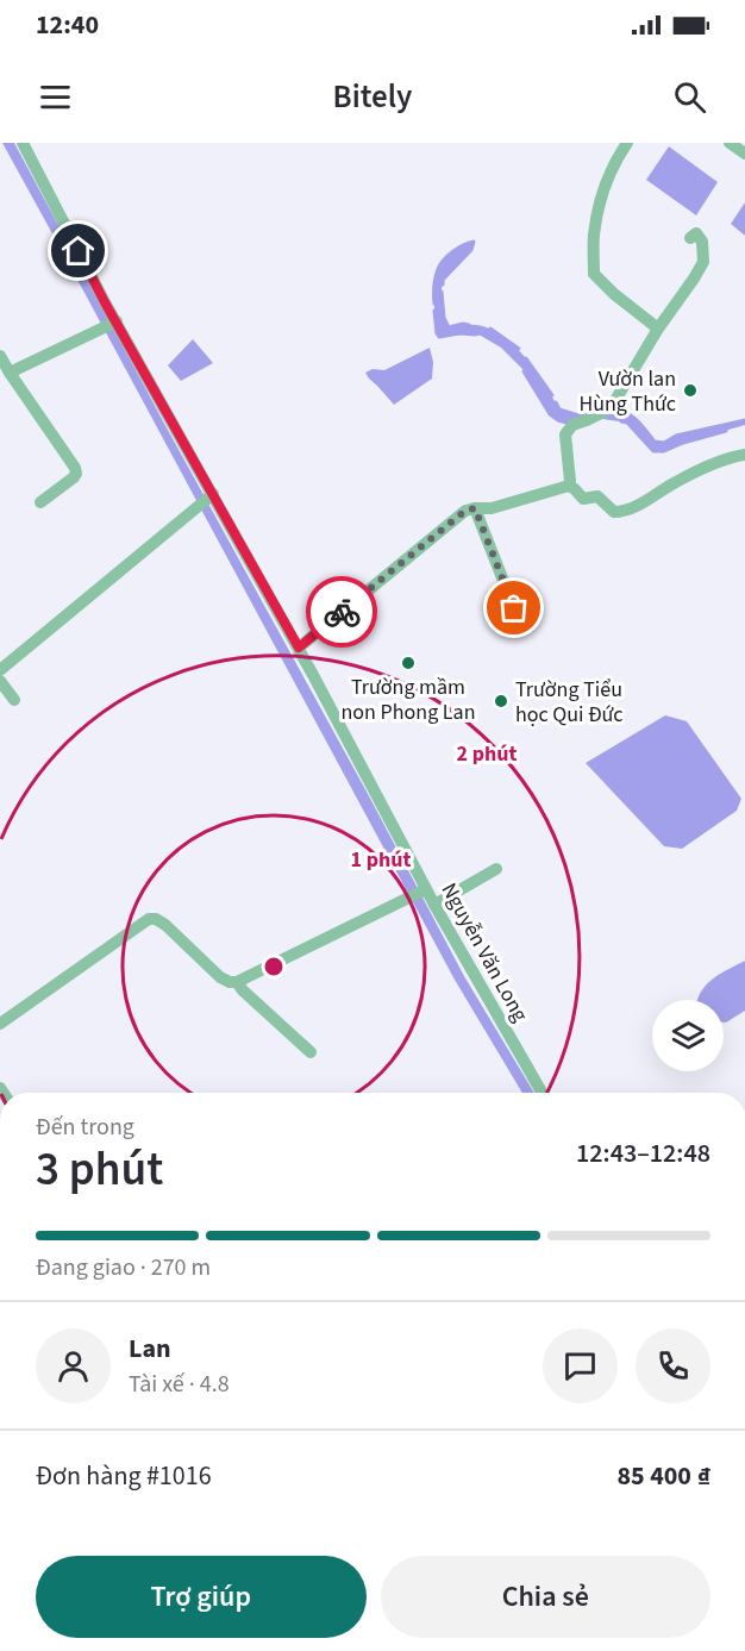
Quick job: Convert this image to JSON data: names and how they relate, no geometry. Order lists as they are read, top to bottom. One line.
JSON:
{"streets":{"street":["Nguyễn Văn Long"]},"places":["Vườn lan Hùng Thức","Trường mầm non Phong Lan","Trường Tiểu học Qui Đức"],"page":{"status":"12:40","header":"Bitely","heading":["3 phút","Đến trong","12:43–12:48"],"panel":["Lan","Tài xế · 4.8","Đơn hàng #1016","85 400 ₫"],"bar":"Đang giao · 270 m","buttons":["Trợ giúp","Chia sẻ"]},"rings":["2 phút","1 phút"]}
